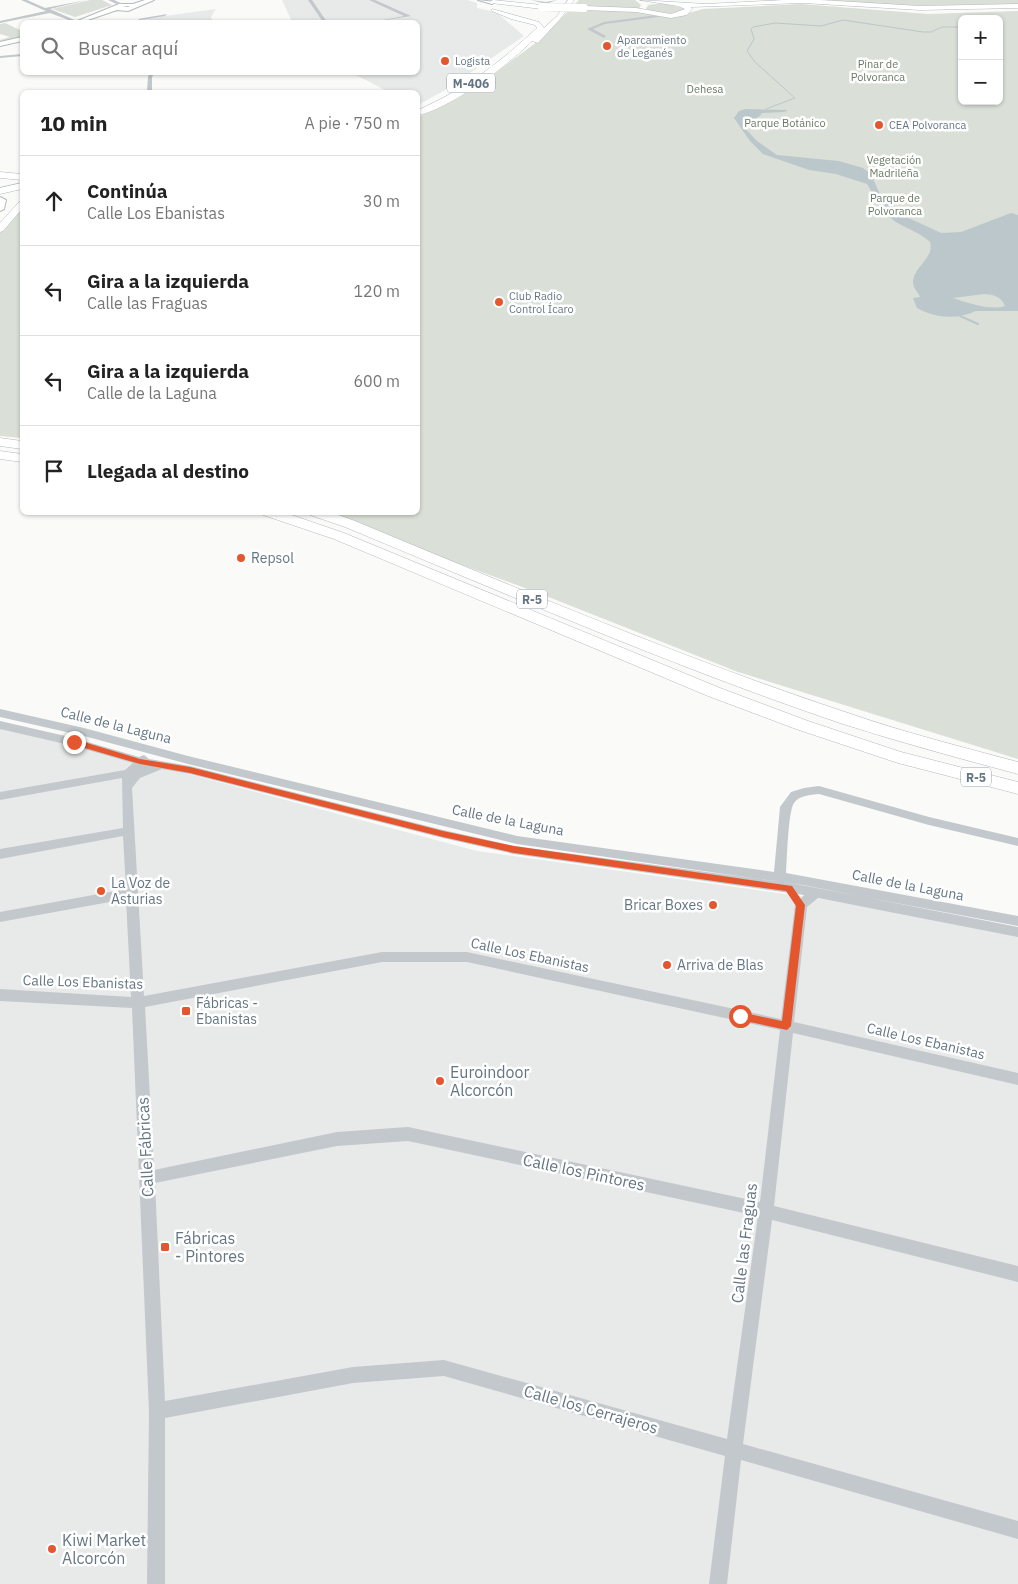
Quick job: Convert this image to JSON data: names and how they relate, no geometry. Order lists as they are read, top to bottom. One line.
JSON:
{"streets":{"highway":["M-406","R-5"],"street":["Calle de la Laguna","Calle Los Ebanistas","Calle Fábricas","Calle los Pintores","Calle las Fraguas","Calle los Cerrajeros"]},"crossings":[["Calle Los Ebanistas","Calle Fábricas"],["Calle Los Ebanistas","Calle las Fraguas"],["Calle Fábricas","Calle los Pintores"],["Calle Fábricas","Calle los Cerrajeros"],["Calle los Pintores","Calle las Fraguas"],["Calle las Fraguas","Calle los Cerrajeros"]],"parks":["Pinar de Polvoranca","Dehesa","Parque Botánico","Vegetación Madrileña","Parque de Polvoranca"],"places":{"other":["Aparcamiento de Leganés","Logista","CEA Polvoranca","Club Radio Control Ícaro","Repsol","La Voz de Asturias","Bricar Boxes","Arriva de Blas","Euroindoor Alcorcón","Kiwi Market Alcorcón"],"transit":["Fábricas - Ebanistas","Fábricas - Pintores"]},"page":{"map_buttons":["+","−"],"search":"Buscar aquí","heading":["10 min","A pie · 750 m"],"list":[["Continúa","Calle Los Ebanistas","30 m"],["Gira a la izquierda","Calle las Fraguas","120 m"],["Gira a la izquierda","Calle de la Laguna","600 m"],"Llegada al destino"]}}
